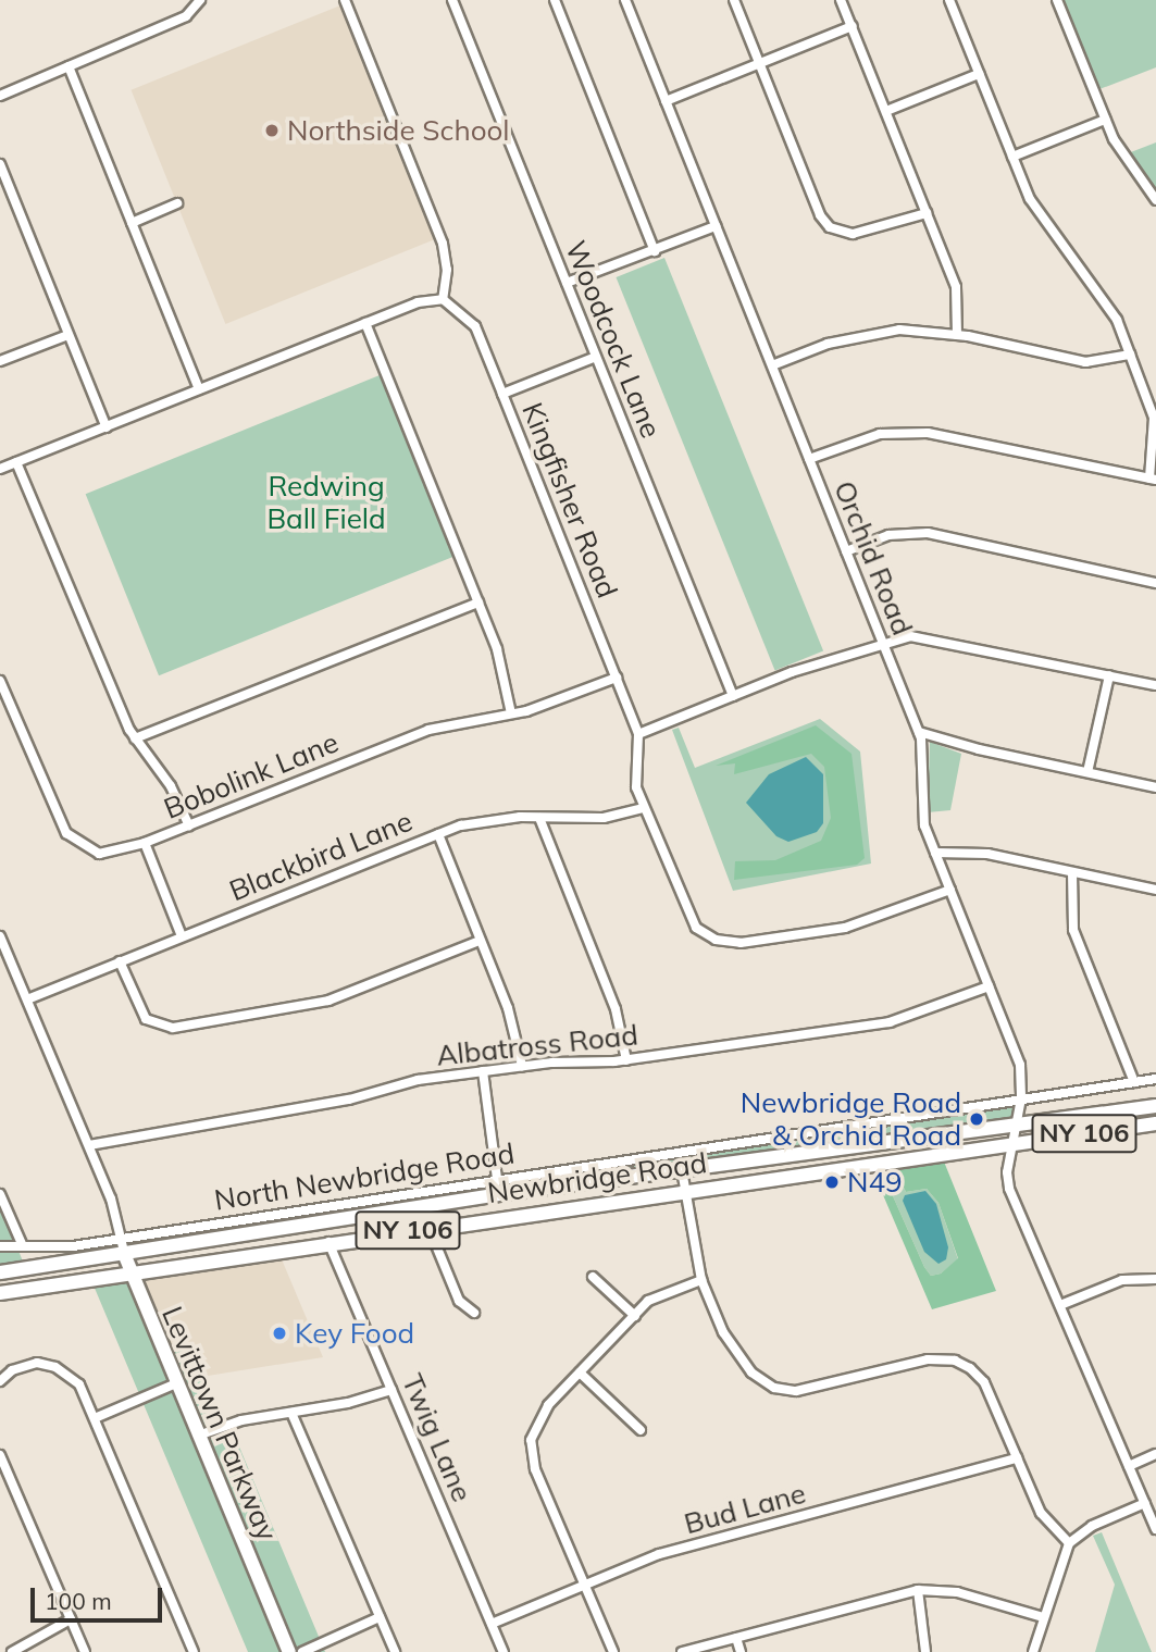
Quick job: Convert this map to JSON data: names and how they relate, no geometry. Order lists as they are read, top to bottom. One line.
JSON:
{"streets":{"main road":["NY 106","Newbridge Road","Levittown Parkway"],"street":["Woodcock Lane","Kingfisher Road","Orchid Road","Bobolink Lane","Blackbird Lane","Albatross Road","North Newbridge Road","Twig Lane","Bud Lane"]},"crossings":[["Kingfisher Road","Orchid Road"],["Kingfisher Road","Bobolink Lane"],["Kingfisher Road","Blackbird Lane"],["Orchid Road","Albatross Road"],["Orchid Road","North Newbridge Road"],["Orchid Road","Newbridge Road"],["Newbridge Road","Levittown Parkway"],["Newbridge Road","Twig Lane"],["Twig Lane","Bud Lane"]],"parks":["Redwing Ball Field"],"places":["Northside School","Newbridge Road & Orchid Road","N49","Key Food"],"scale_bar":"100 m"}
